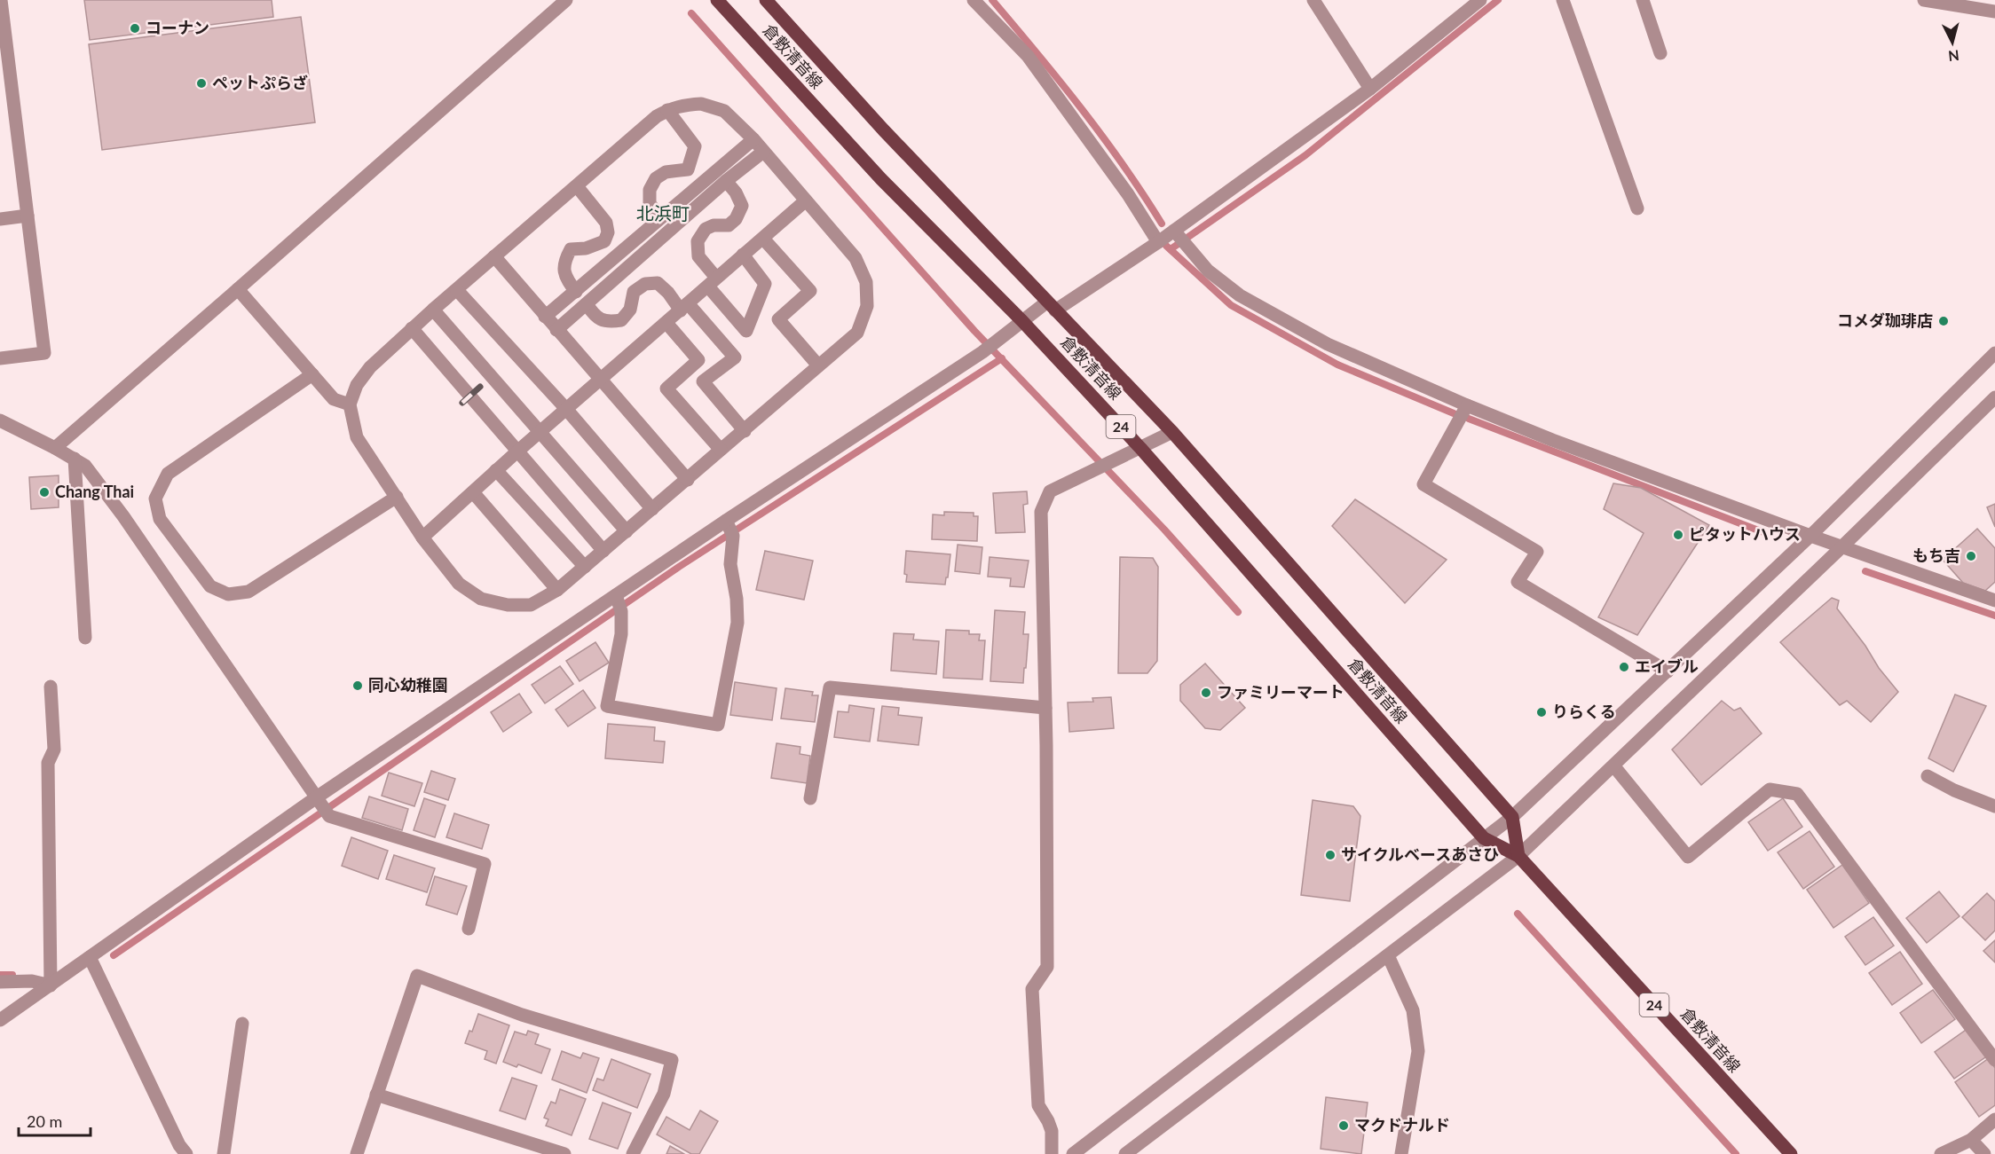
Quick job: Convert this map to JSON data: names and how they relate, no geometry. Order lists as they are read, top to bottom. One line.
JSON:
{"streets":{"main road":["倉敷清音線","24"]},"districts":["北浜町"],"places":["コーナン","ペットぷらざ","コメダ珈琲店","Chang Thai","ピタットハウス","もち吉","エイブル","同心幼稚園","ファミリーマート","りらくる","サイクルベースあさひ","マクドナルド"],"scale_bar":"20 m","north":"bottom"}
